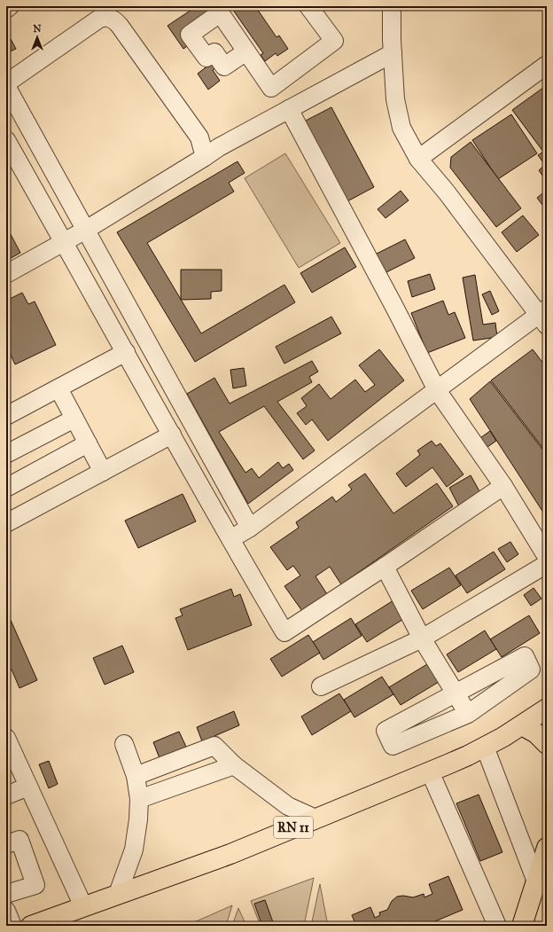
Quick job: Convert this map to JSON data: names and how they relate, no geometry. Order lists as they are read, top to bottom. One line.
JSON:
{"streets":{"main road":["RN 11"]},"north":"top"}
